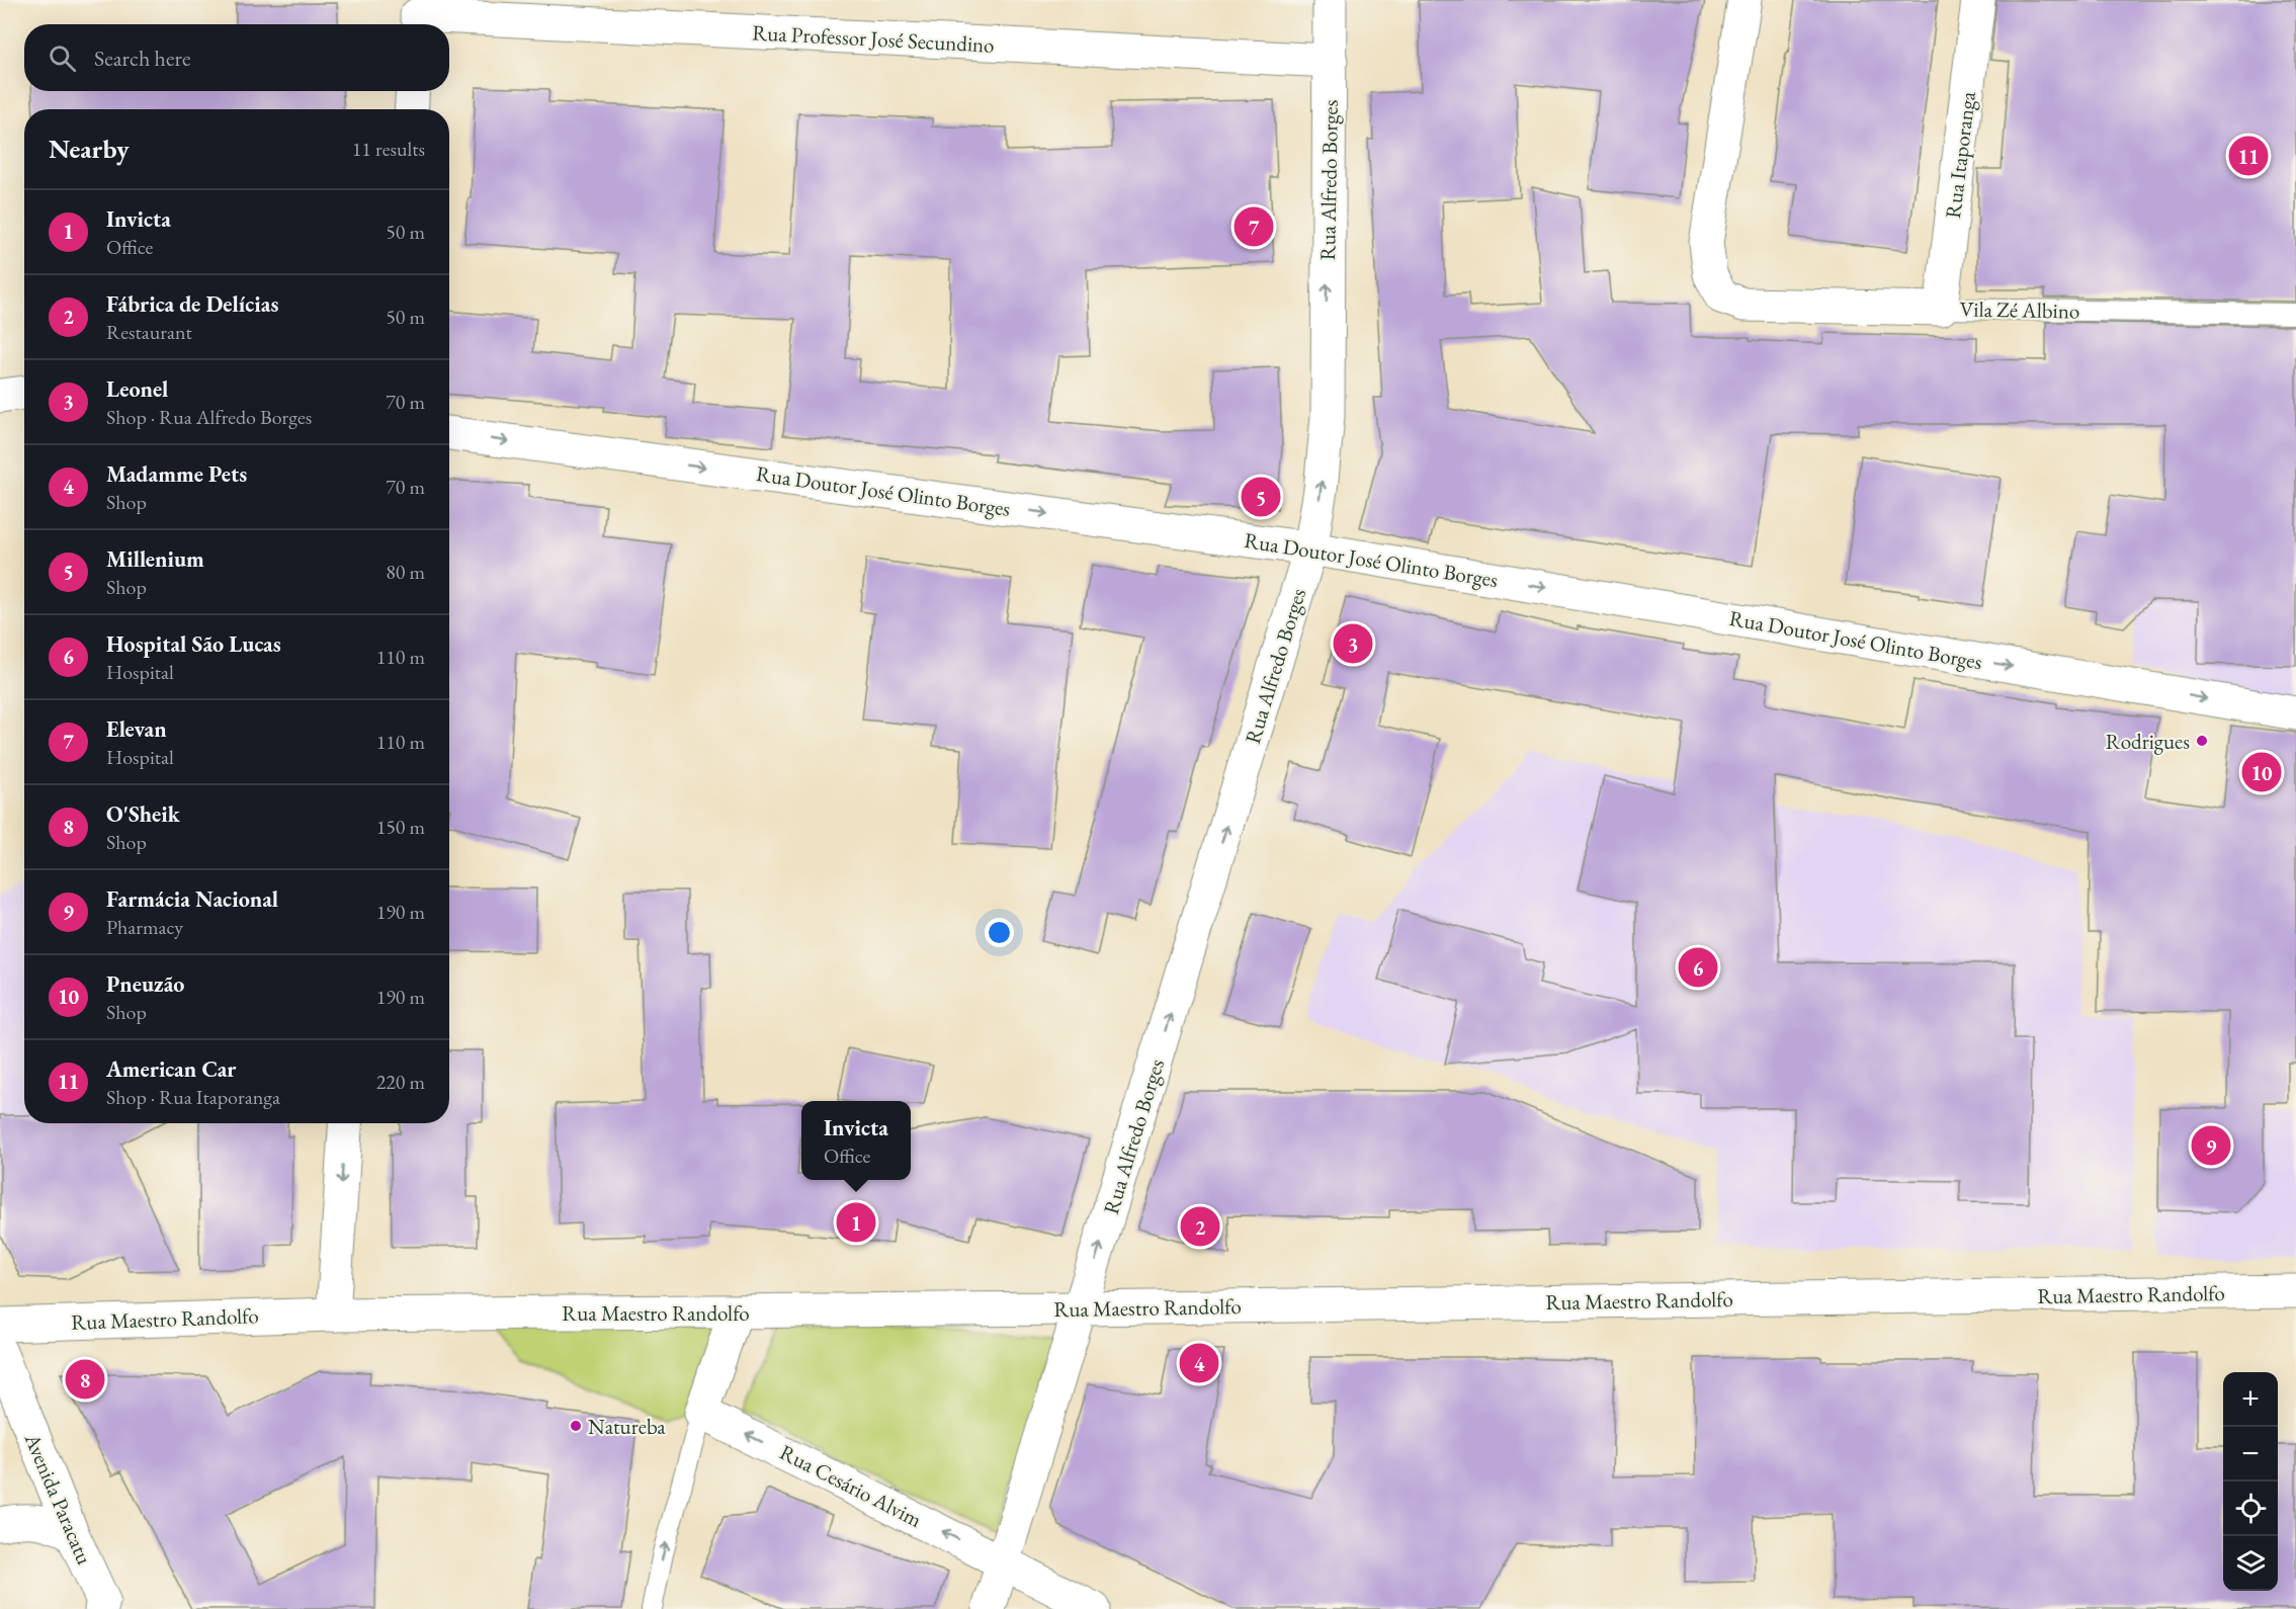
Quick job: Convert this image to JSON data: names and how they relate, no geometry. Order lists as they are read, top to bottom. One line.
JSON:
{"streets":{"street":["Rua Professor José Secundino","Rua Itaporanga","Rua Alfredo Borges","Vila Zé Albino","Rua Doutor José Olinto Borges","Rua Maestro Randolfo","Rua Cesário Alvim","Avenida Paracatu"]},"crossings":[["Rua Professor José Secundino","Rua Alfredo Borges"],["Rua Itaporanga","Vila Zé Albino"],["Rua Alfredo Borges","Rua Doutor José Olinto Borges"],["Rua Alfredo Borges","Rua Maestro Randolfo"],["Rua Alfredo Borges","Rua Cesário Alvim"]],"one_way":["Rua Alfredo Borges","Rua Doutor José Olinto Borges","Rua Cesário Alvim"],"places":["Rodrigues","Natureba"],"page":{"search":"Search here","heading":["Nearby","11 results"],"pins":["11","7","5","3","10","6","9","1","2","4","8"],"list":[{"mark":"1","name":"Invicta","note":"Office","value":"50 m"},{"mark":"2","name":"Fábrica de Delícias","note":"Restaurant","value":"50 m"},{"mark":"3","name":"Leonel","note":"Shop · Rua Alfredo Borges","value":"70 m"},{"mark":"4","name":"Madamme Pets","note":"Shop","value":"70 m"},{"mark":"5","name":"Millenium","note":"Shop","value":"80 m"},{"mark":"6","name":"Hospital São Lucas","note":"Hospital","value":"110 m"},{"mark":"7","name":"Elevan","note":"Hospital","value":"110 m"},{"mark":"8","name":"O'Sheik","note":"Shop","value":"150 m"},{"mark":"9","name":"Farmácia Nacional","note":"Pharmacy","value":"190 m"},{"mark":"10","name":"Pneuzão","note":"Shop","value":"190 m"},{"mark":"11","name":"American Car","note":"Shop · Rua Itaporanga","value":"220 m"}],"popup":["Invicta","Office"],"map_buttons":["+","−"]}}
